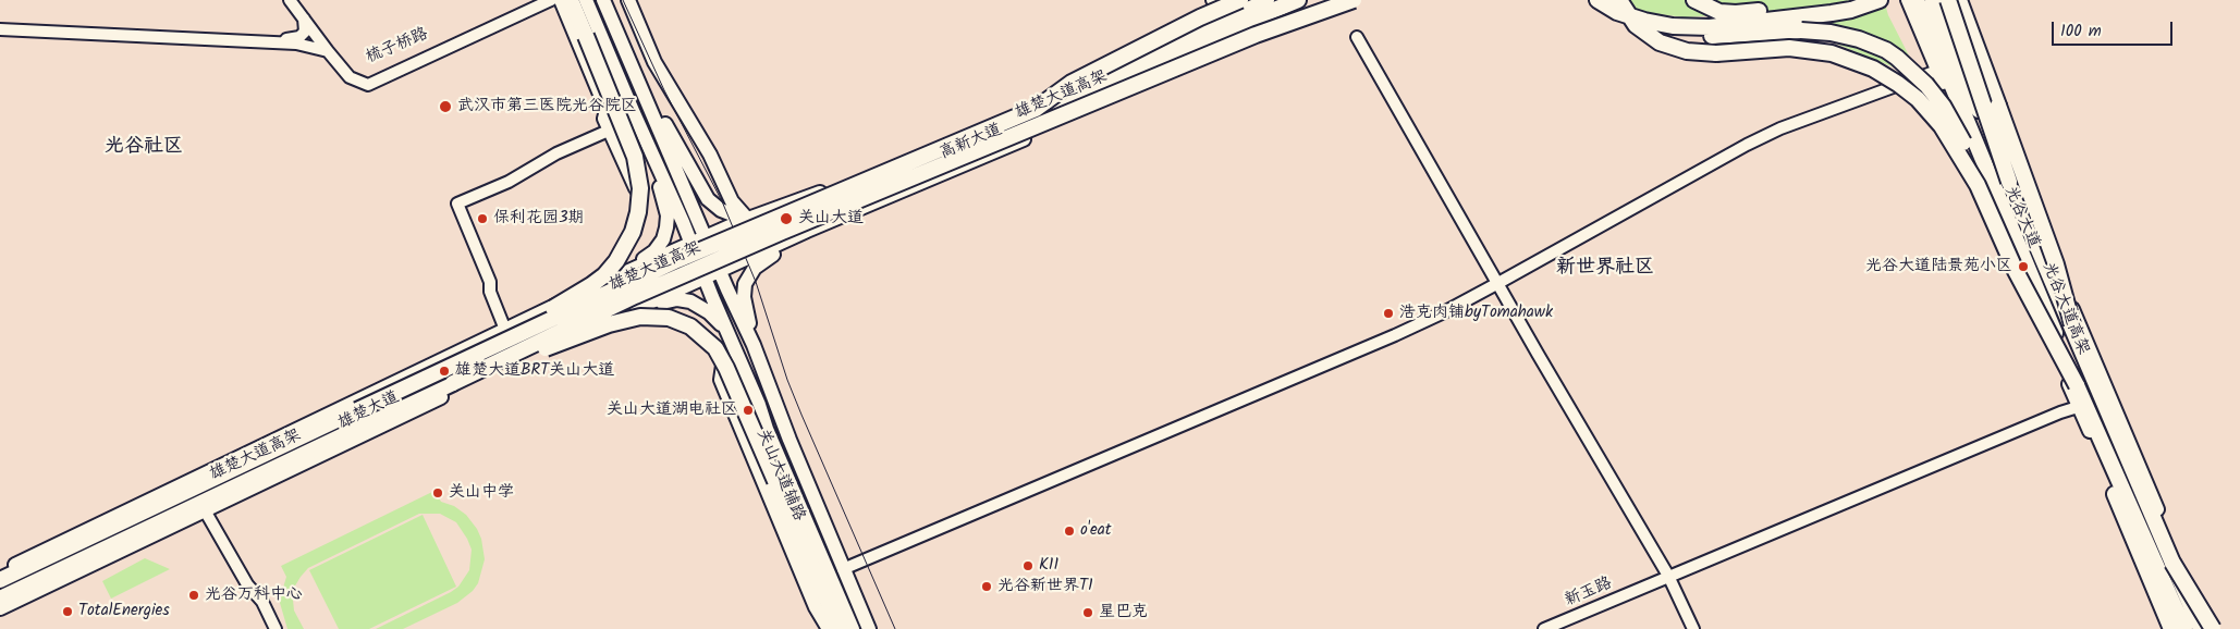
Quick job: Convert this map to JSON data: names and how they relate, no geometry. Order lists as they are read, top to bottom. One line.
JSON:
{"streets":{"highway":["雄楚大道高架","光谷大道高架"],"main road":["高新大道","光谷大道","雄楚大道","关山大道辅路"],"street":["梳子桥路","新玉路"]},"crossings":[["高新大道","雄楚大道"],["光谷大道","新玉路"]],"districts":["光谷社区","新世界社区"],"places":["武汉市第三医院光谷院区","保利花园3期","关山大道","光谷大道陆景苑小区","浩克肉铺byTomahawk","雄楚大道BRT关山大道","关山大道湖电社区","关山中学","o'eat","K11","光谷新世界T1","光谷万科中心","TotalEnergies","星巴克"],"scale_bar":"100 m"}
